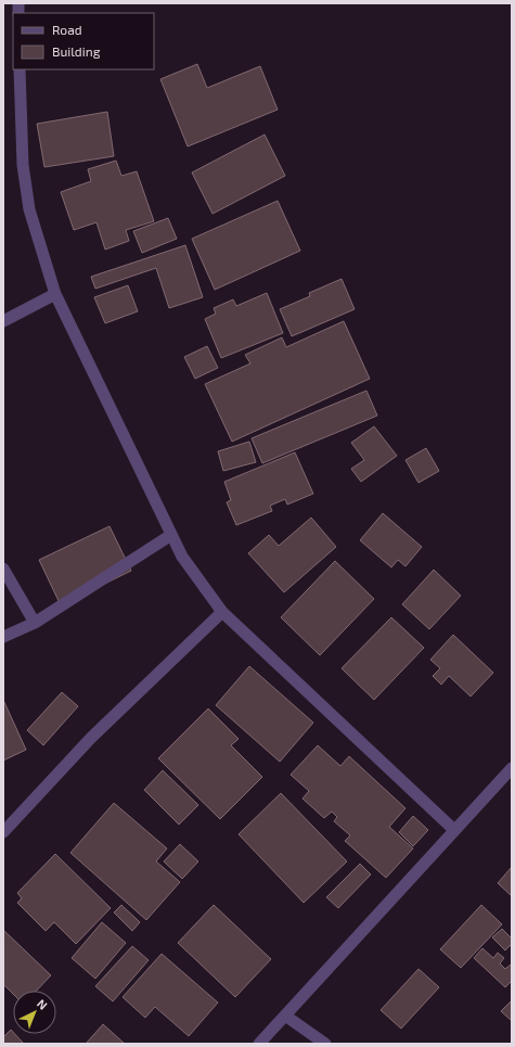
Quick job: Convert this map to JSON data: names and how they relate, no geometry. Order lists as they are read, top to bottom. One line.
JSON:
{"legend":["Road","Building"],"north":"top right"}
